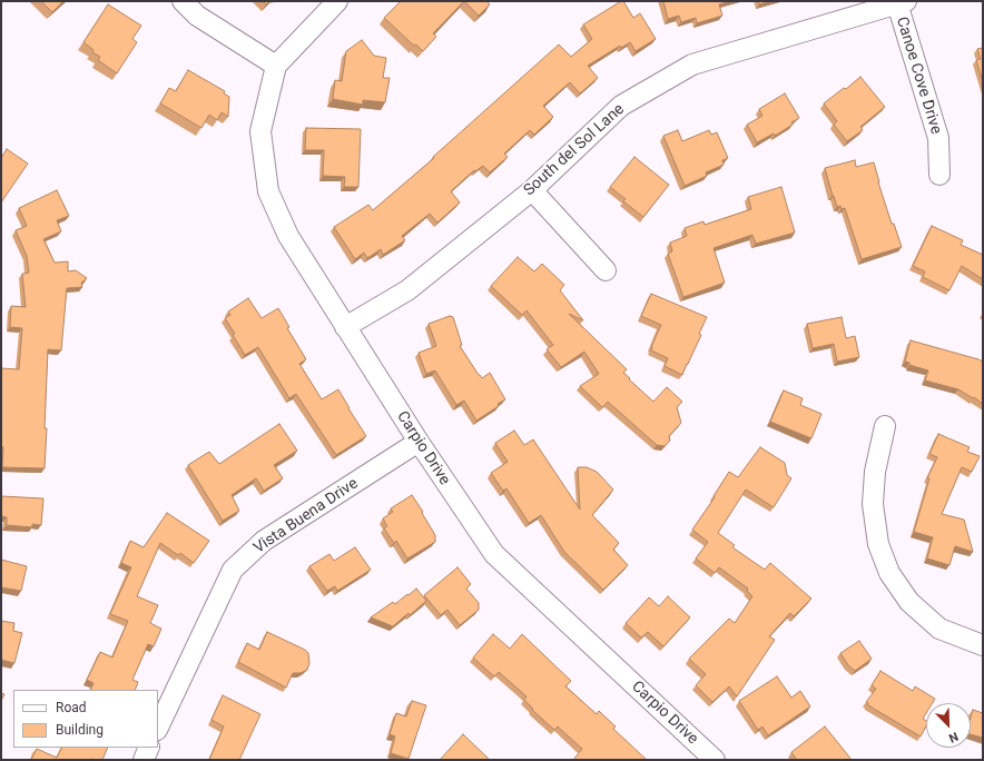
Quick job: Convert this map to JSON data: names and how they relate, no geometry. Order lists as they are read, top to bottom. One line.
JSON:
{"streets":{"street":["Canoe Cove Drive","South del Sol Lane","Carpio Drive","Vista Buena Drive"]},"crossings":[["Canoe Cove Drive","South del Sol Lane"],["South del Sol Lane","Carpio Drive"],["Carpio Drive","Vista Buena Drive"]],"legend":["Road","Building"],"north":"bottom right"}
